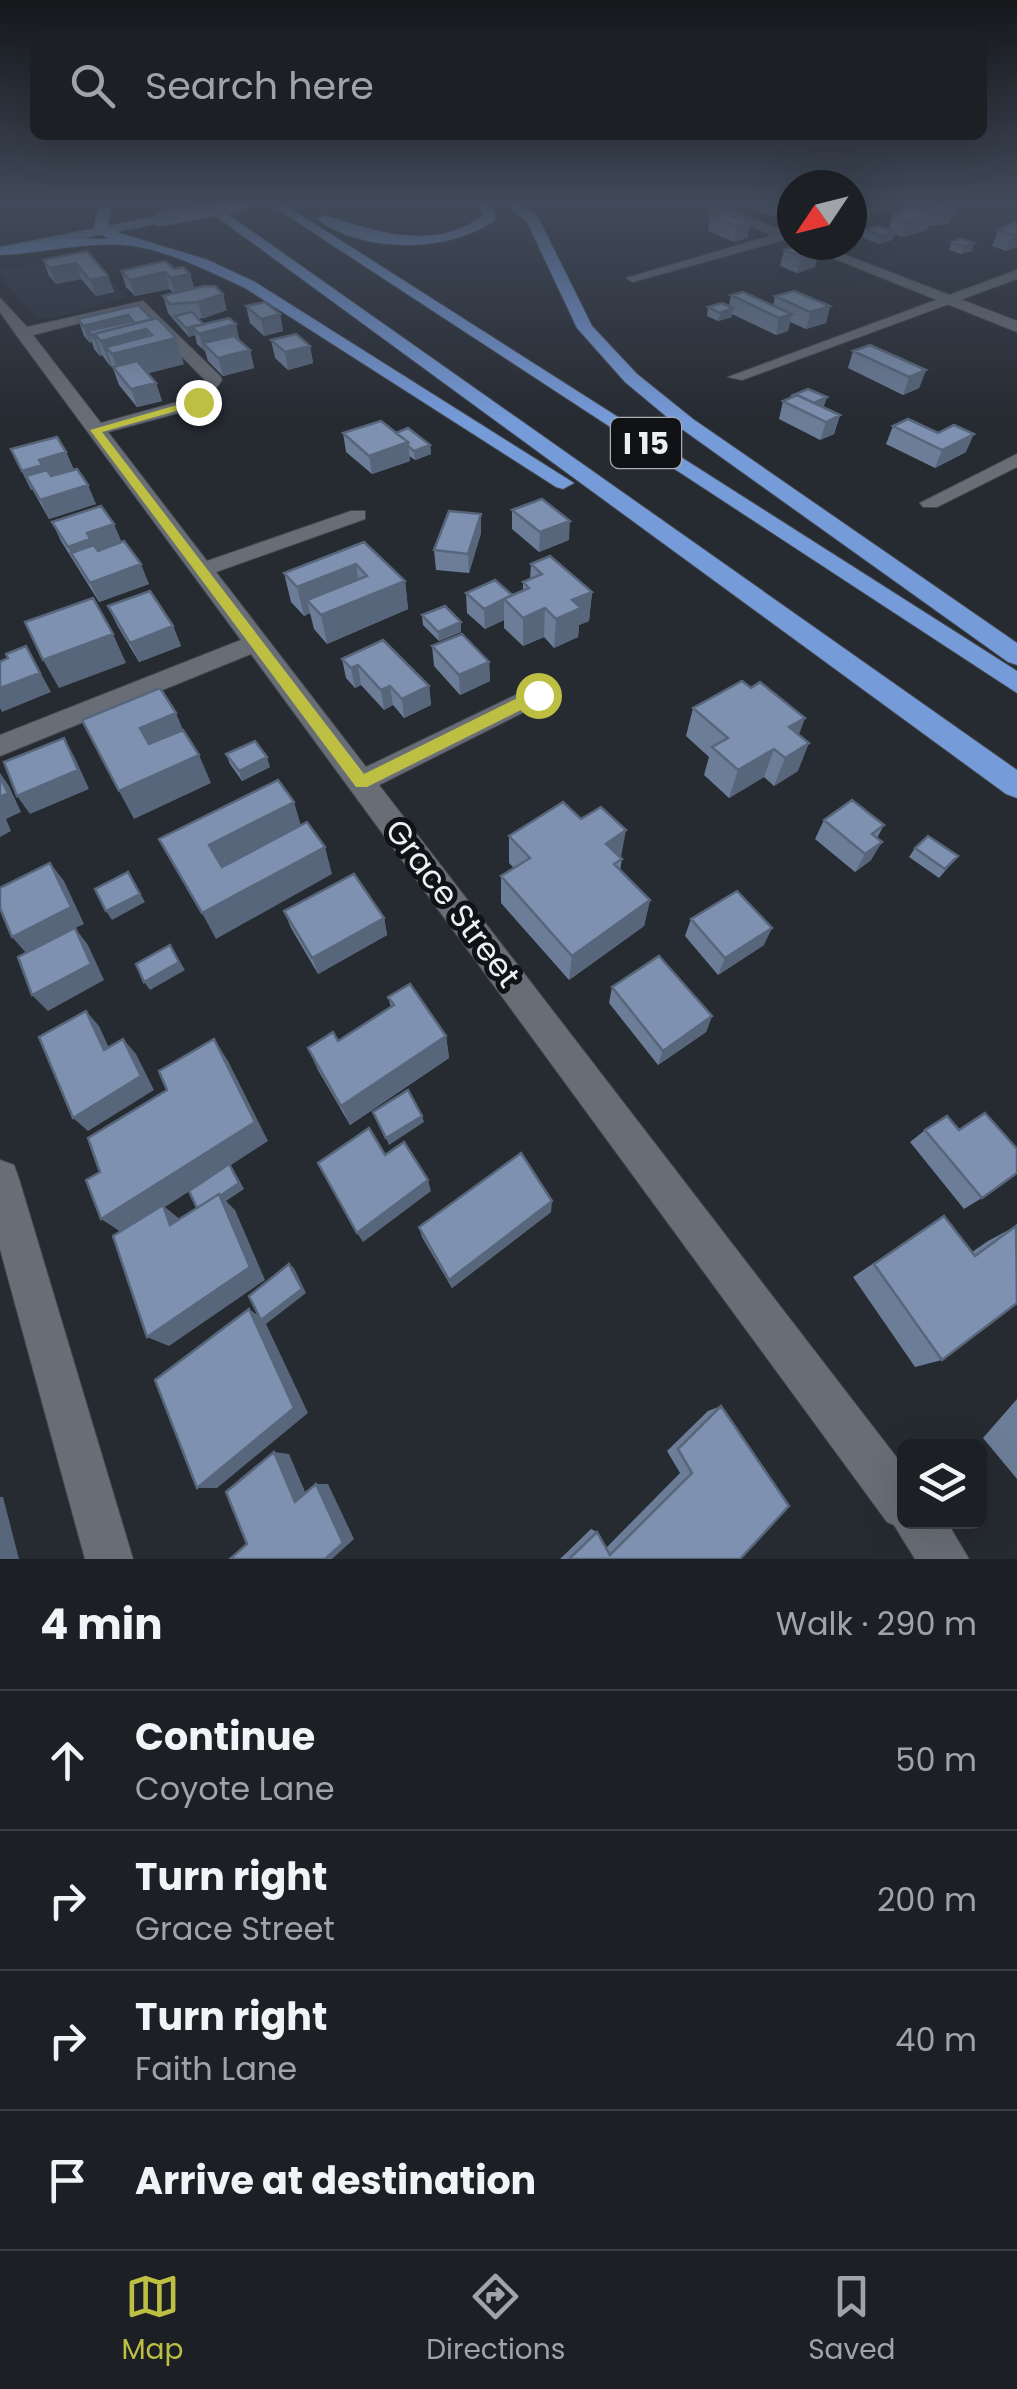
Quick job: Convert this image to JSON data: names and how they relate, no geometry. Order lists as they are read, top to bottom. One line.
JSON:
{"streets":{"highway":["I 15"],"street":["Grace Street"]},"north":"bottom left","page":{"search":"Search here","heading":["4 min","Walk · 290 m"],"list":[["Continue","Coyote Lane","50 m"],["Turn right","Grace Street","200 m"],["Turn right","Faith Lane","40 m"],"Arrive at destination"],"nav":["Map","Directions","Saved"]}}
